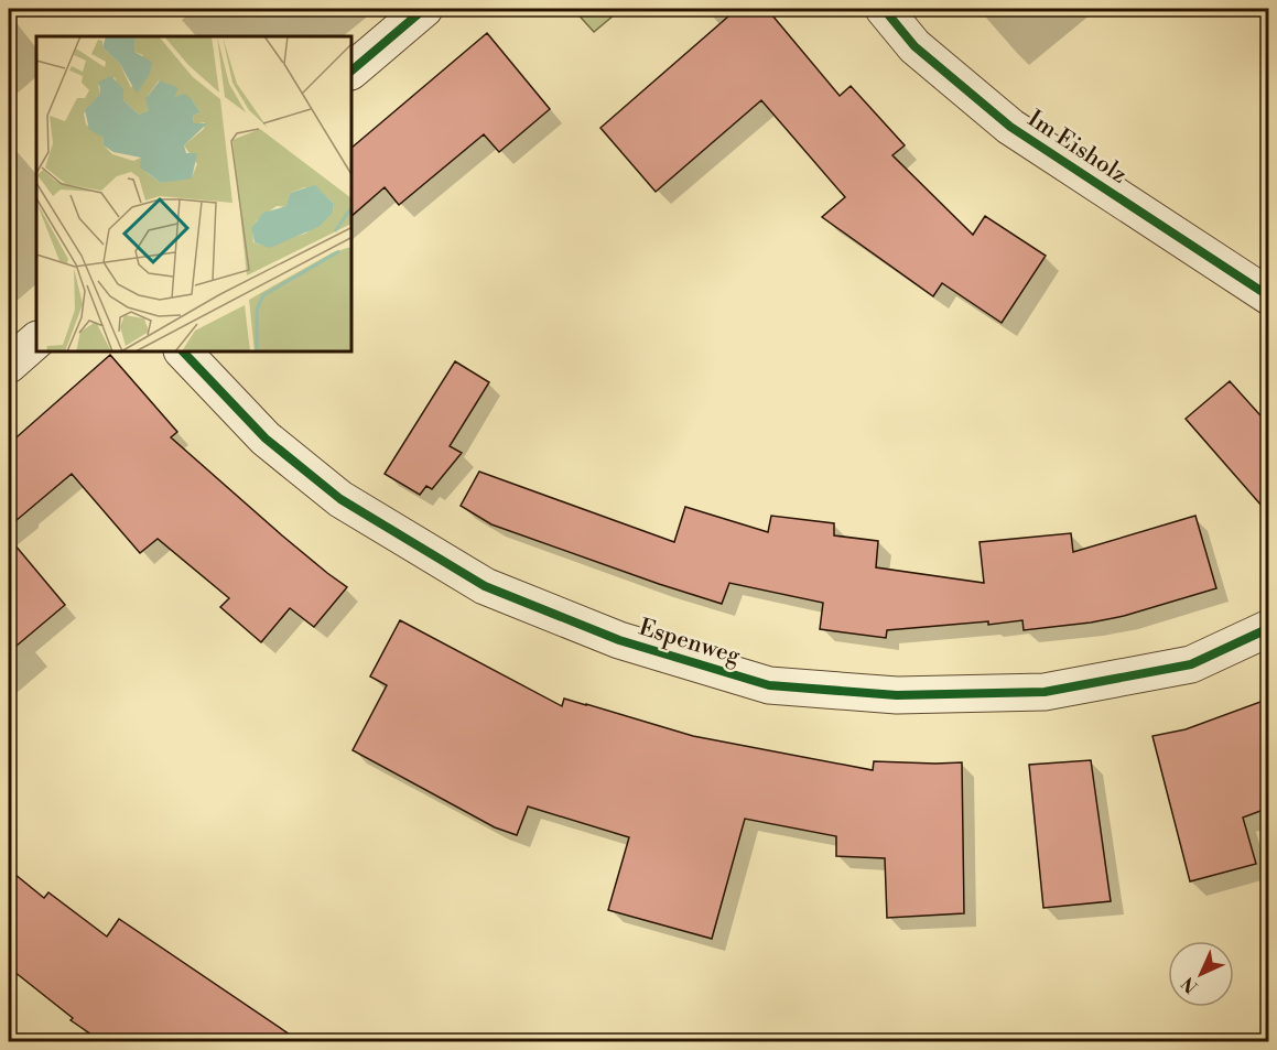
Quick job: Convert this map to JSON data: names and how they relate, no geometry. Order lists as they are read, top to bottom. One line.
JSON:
{"streets":{"street":["Im Eisholz","Espenweg"]},"north":"bottom left"}
